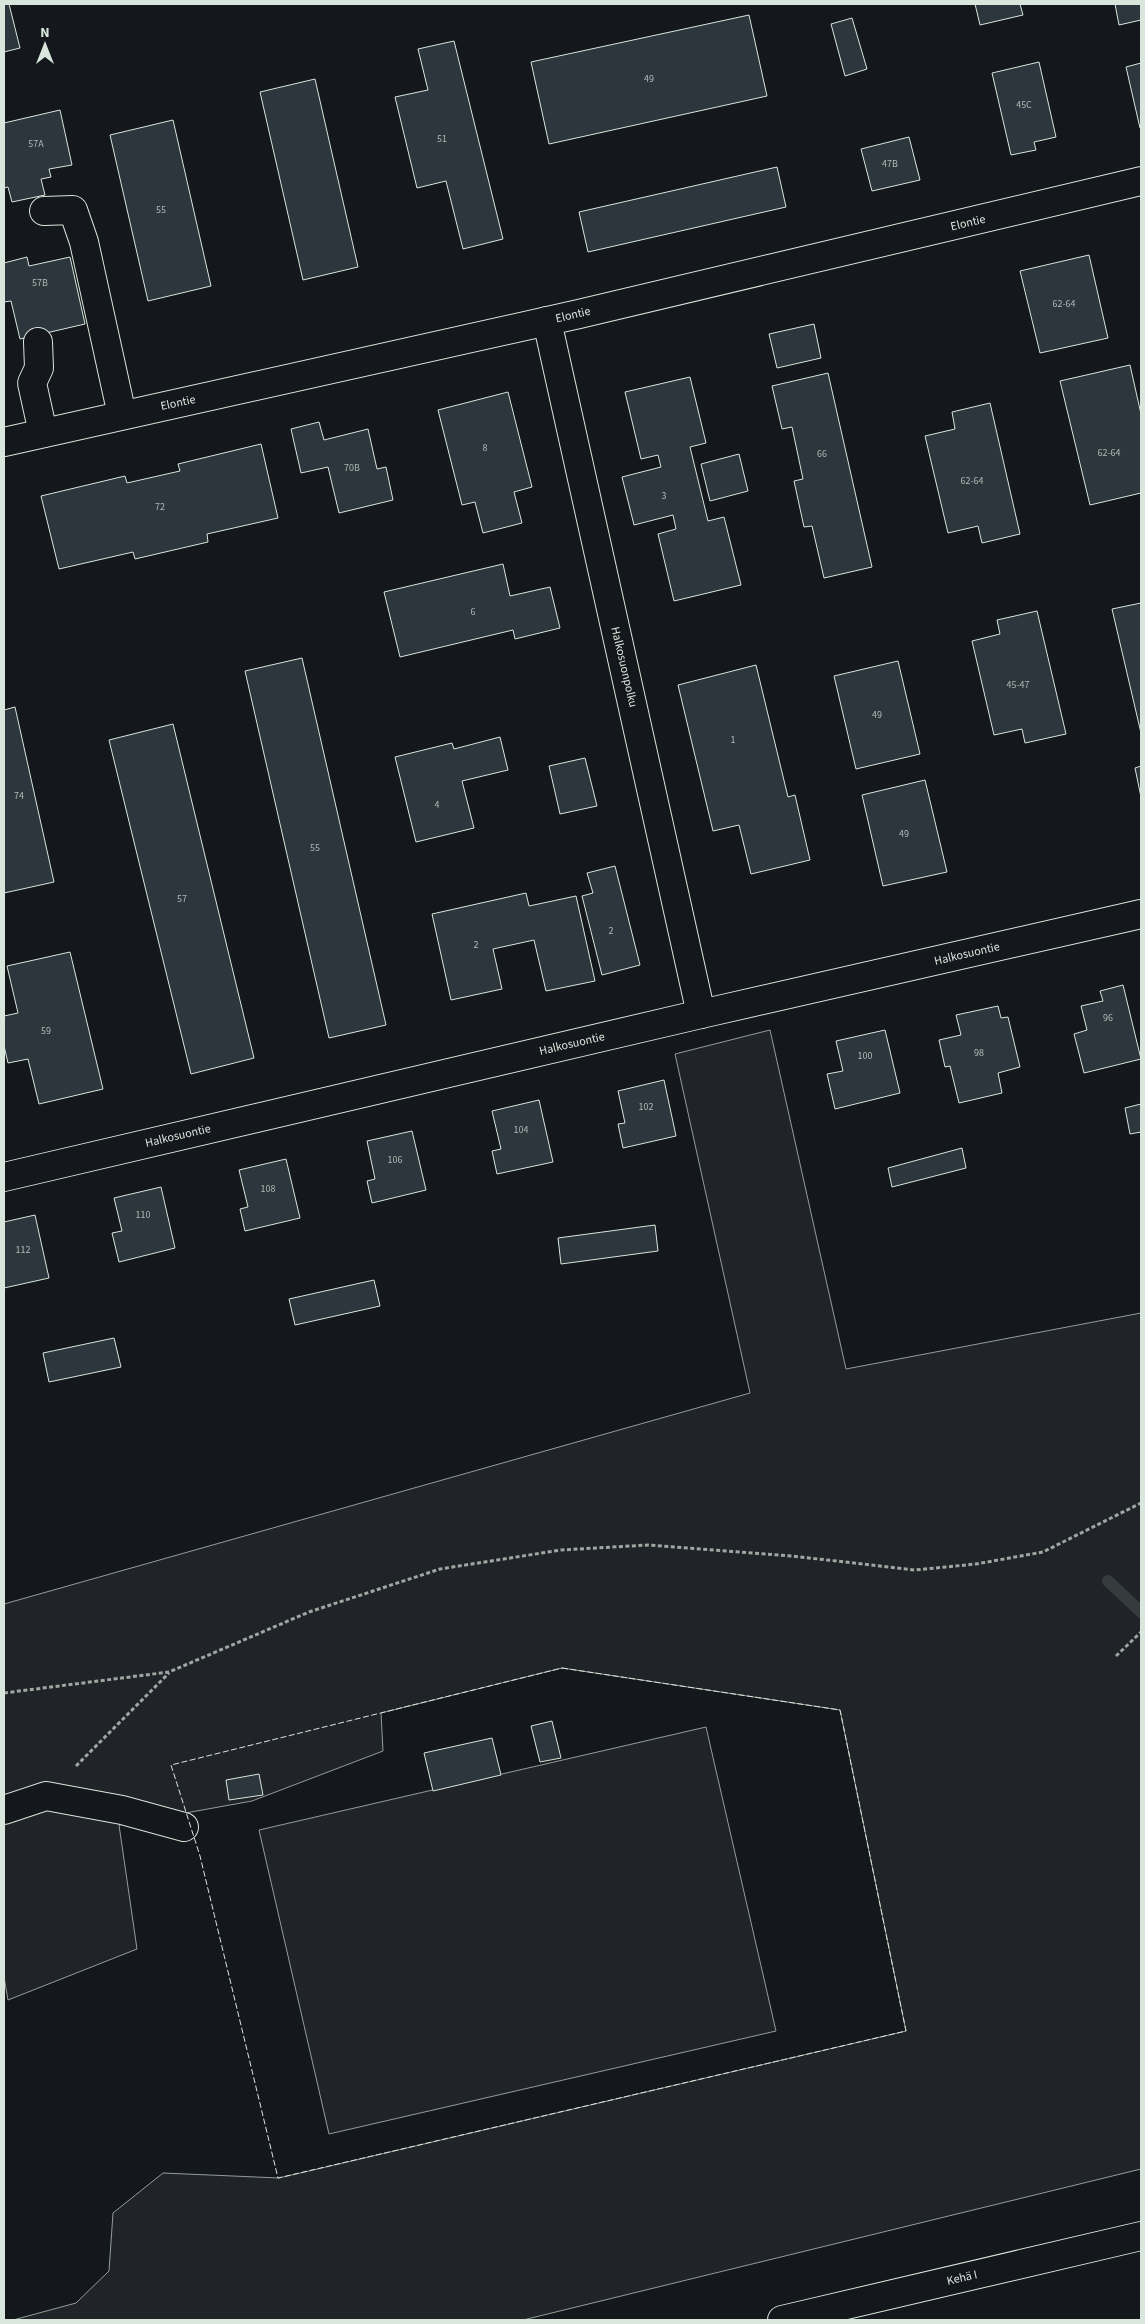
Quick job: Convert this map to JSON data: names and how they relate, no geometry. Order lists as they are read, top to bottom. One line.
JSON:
{"streets":{"main road":["Elontie","Halkosuonpolku","Halkosuontie","Kehä I"]},"crossings":[["Elontie","Halkosuonpolku"],["Halkosuonpolku","Halkosuontie"]],"house_numbers":["49","45C","51","57A","47B","55","57B","62-64","8","62-64","66","70B","62-64","3","72","6","45-47","49","1","74","4","49","55","57","2","2","96","59","98","100","102","104","106","108","110","112"],"north":"top"}
